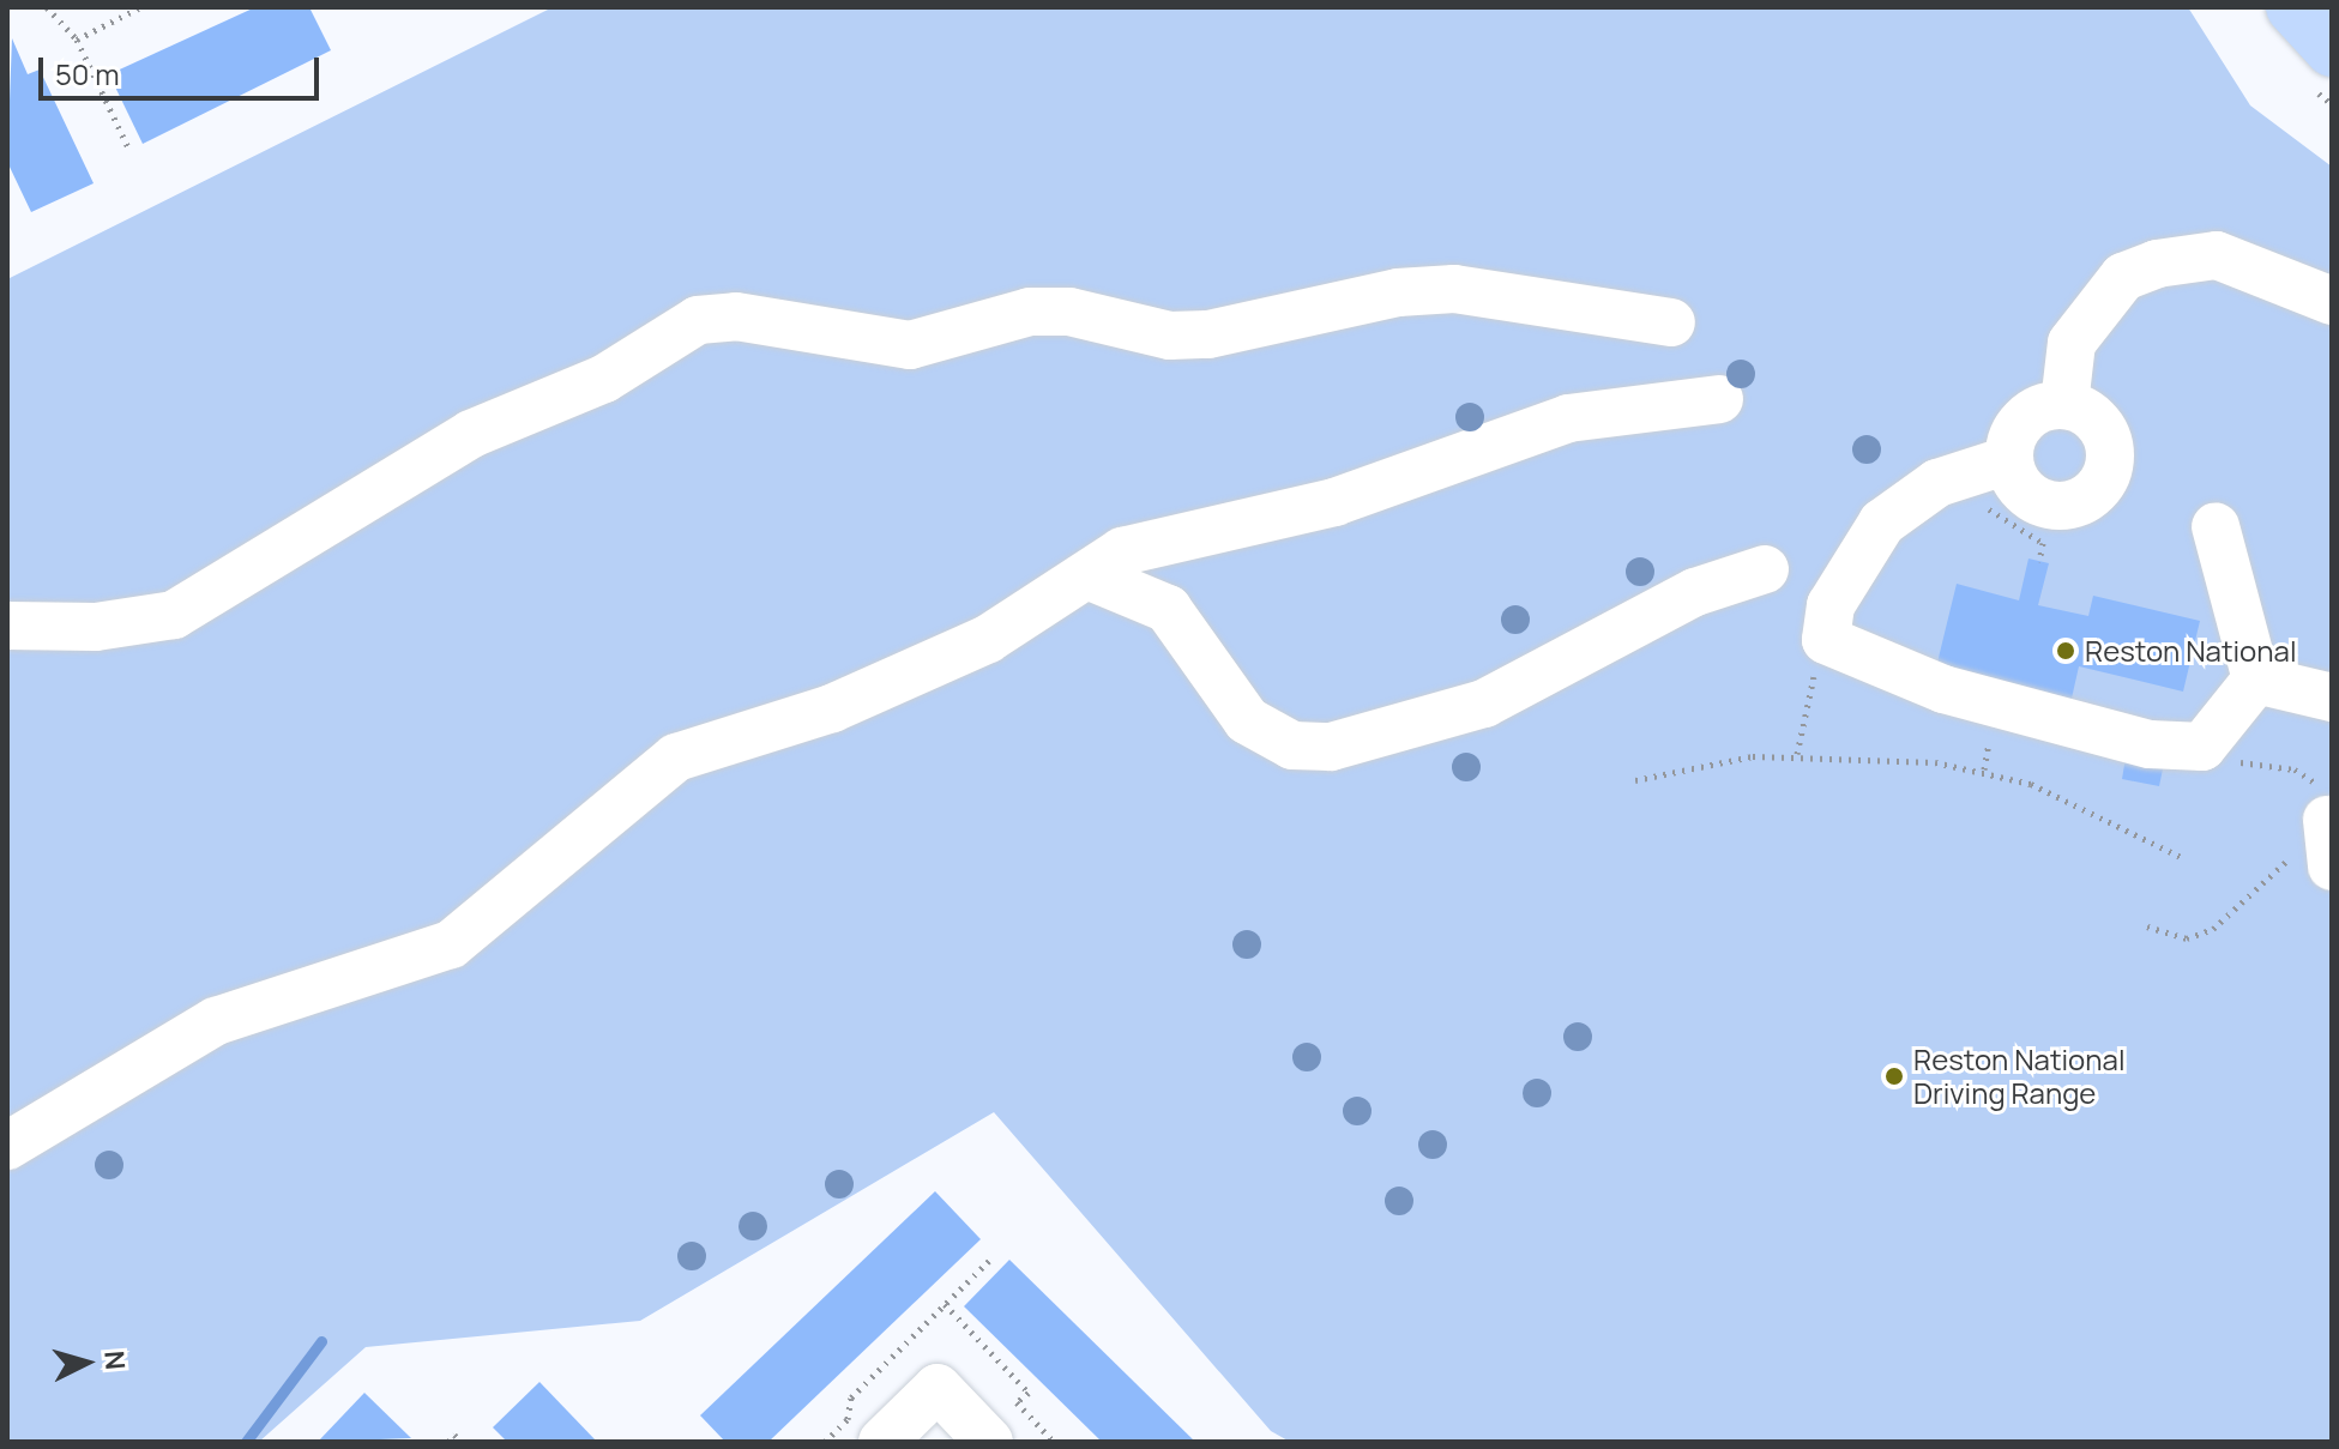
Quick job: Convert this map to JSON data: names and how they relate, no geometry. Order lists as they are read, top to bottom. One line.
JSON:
{"places":["Reston National","Reston National Driving Range"],"scale_bar":"50 m","north":"right"}
